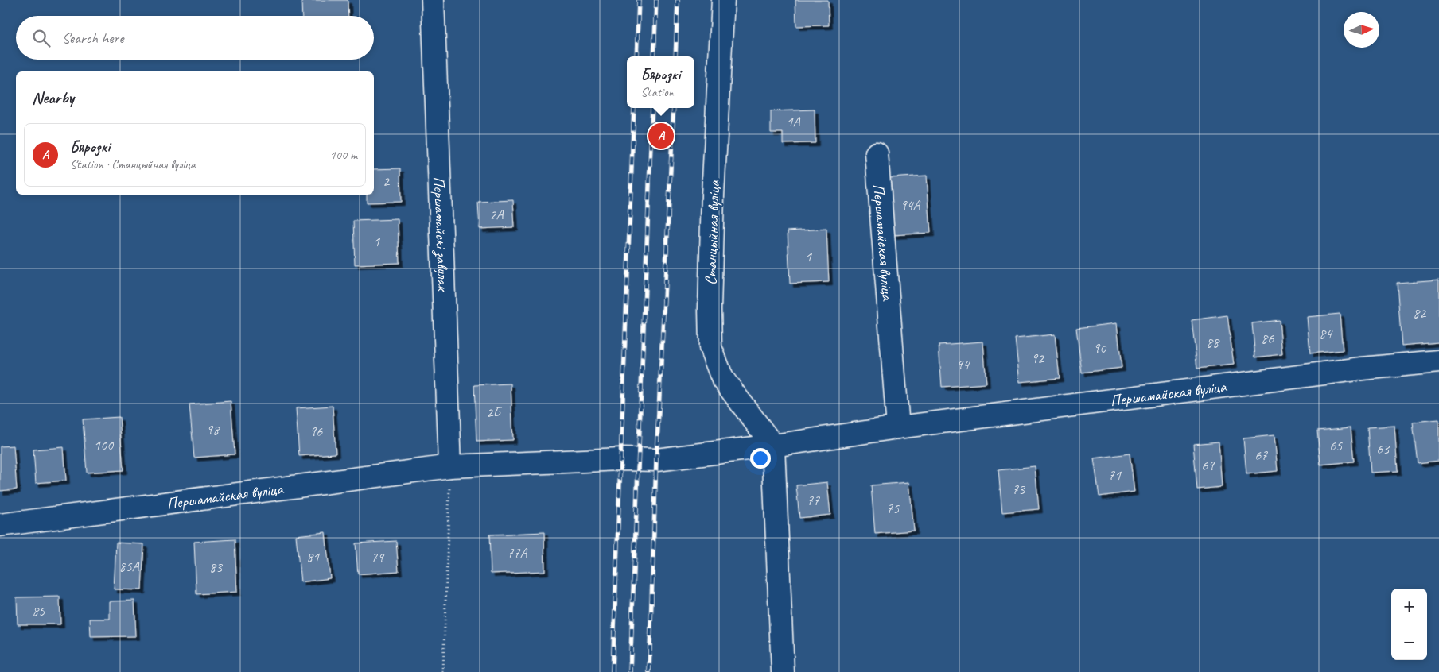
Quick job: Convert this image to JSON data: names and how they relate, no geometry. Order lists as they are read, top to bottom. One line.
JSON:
{"streets":{"street":["Першамайскі завулак","Станцыйная вуліца","Першамайская вуліца"]},"crossings":[["Першамайскі завулак","Першамайская вуліца"],["Станцыйная вуліца","Першамайская вуліца"]],"house_numbers":["1А","2","94А","2А","1","1","82","84","86","88","90","92","94","2Б","98","96","100","65","63","67","69","71","73","77","75","77А","81","79","85А","83","85"],"north":"right","page":{"search":"Search here","popup":["Бярозкі","Station"],"heading":"Nearby","pins":"A","list":[{"mark":"A","name":"Бярозкі","note":"Station · Станцыйная вуліца","value":"100 m"}],"map_buttons":["+","−"]}}
